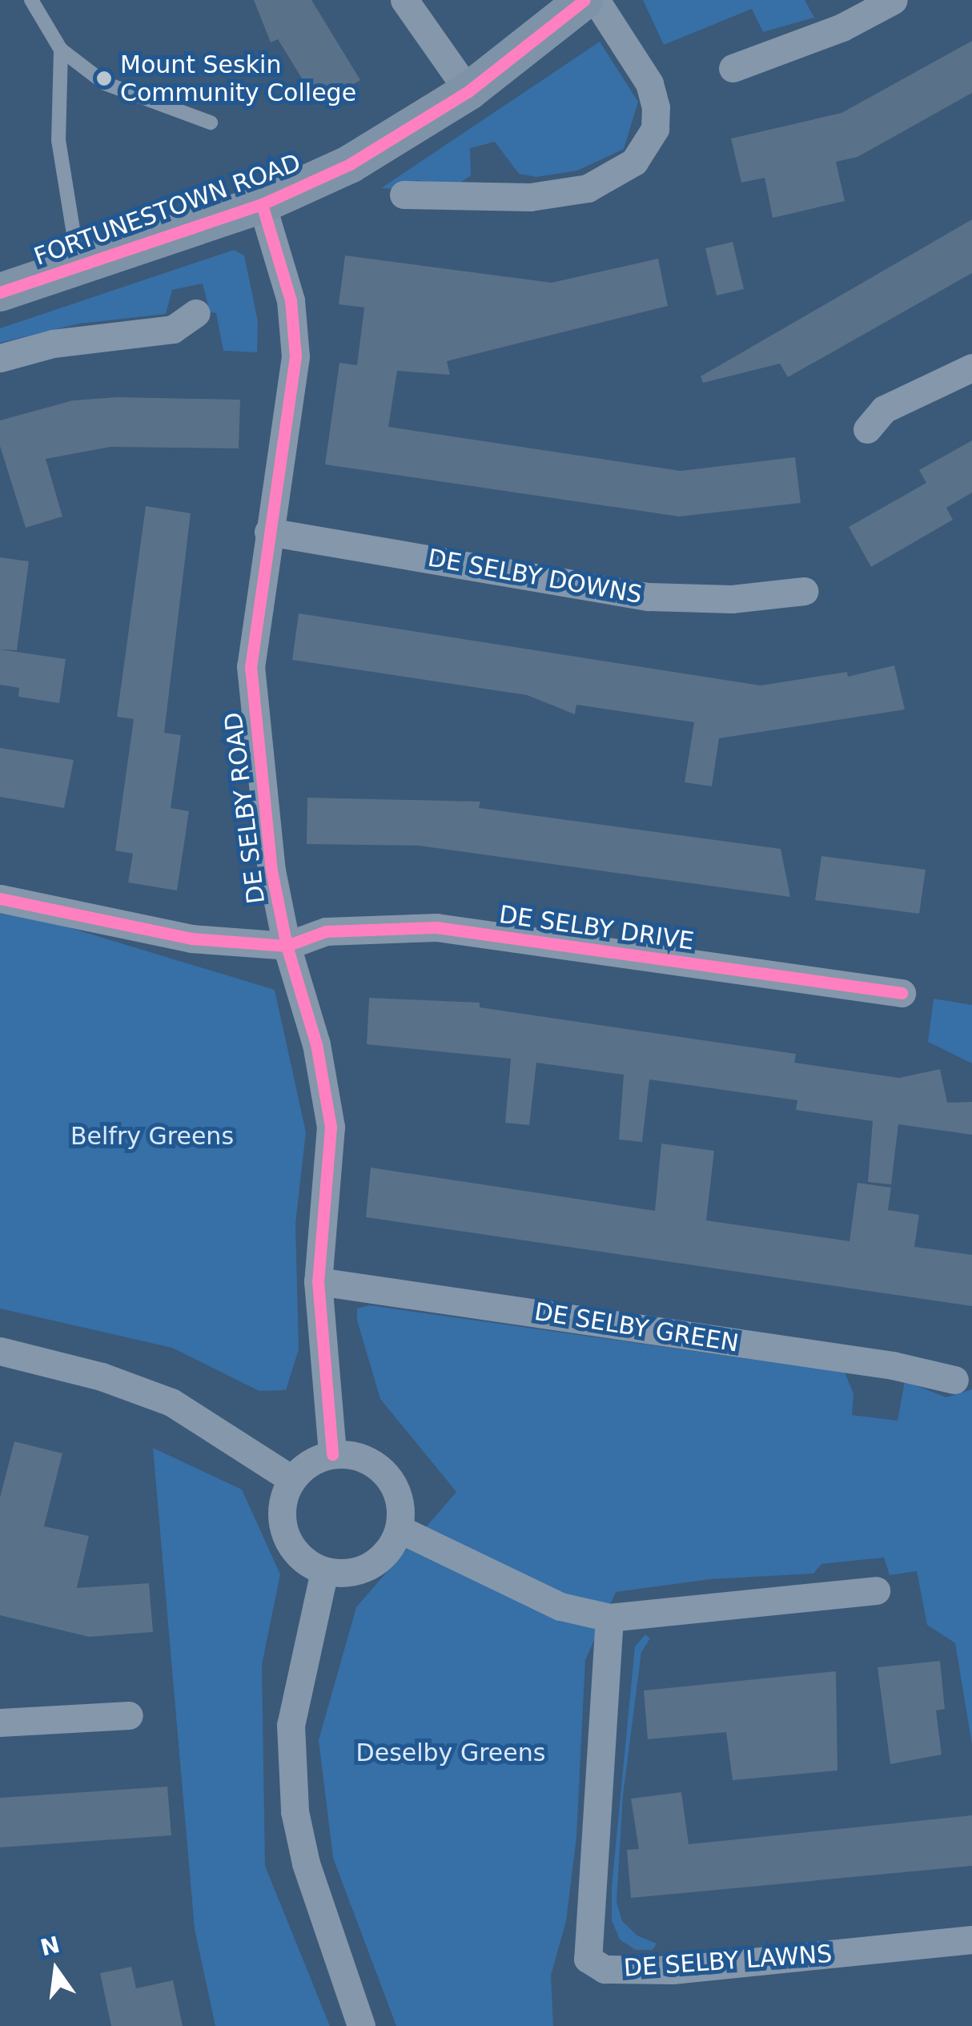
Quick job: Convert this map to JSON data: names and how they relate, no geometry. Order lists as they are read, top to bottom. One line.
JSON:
{"streets":{"street":["FORTUNESTOWN ROAD","DE SELBY DOWNS","DE SELBY ROAD","DE SELBY DRIVE","DE SELBY GREEN","DE SELBY LAWNS"]},"crossings":[["FORTUNESTOWN ROAD","DE SELBY ROAD"],["DE SELBY DOWNS","DE SELBY ROAD"],["DE SELBY ROAD","DE SELBY DRIVE"],["DE SELBY ROAD","DE SELBY GREEN"]],"parks":["Belfry Greens","Deselby Greens"],"places":["Mount Seskin Community College"],"north":"top"}
